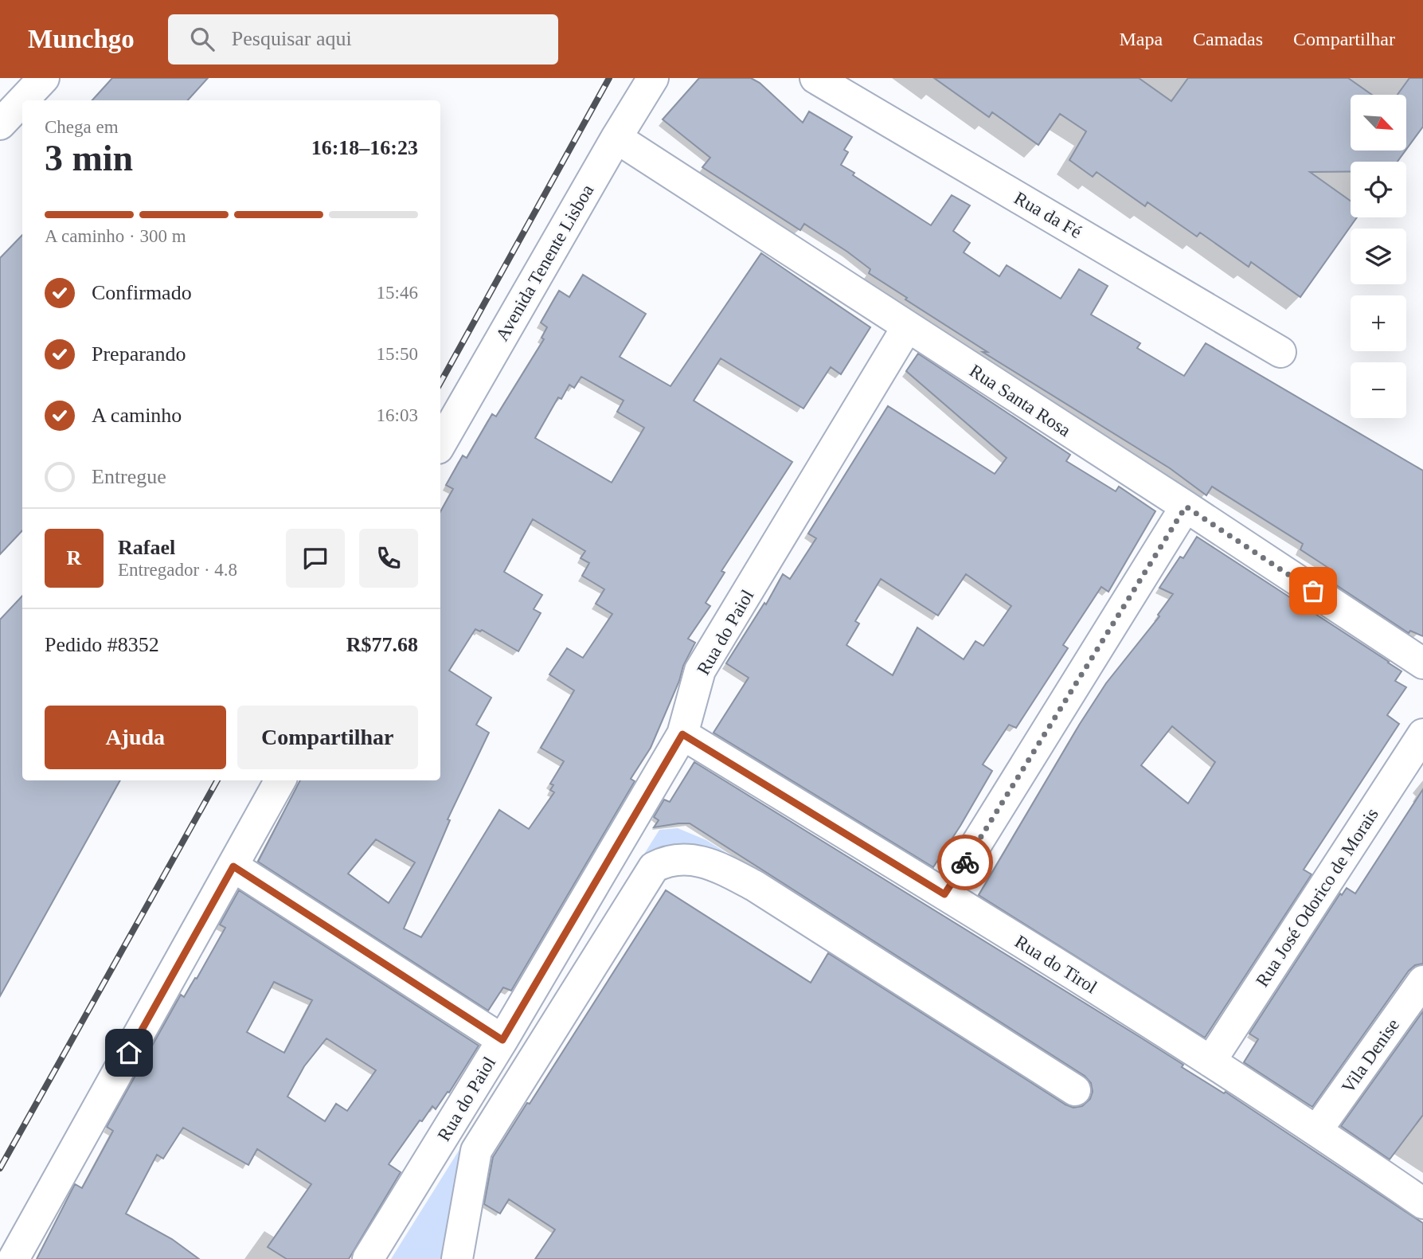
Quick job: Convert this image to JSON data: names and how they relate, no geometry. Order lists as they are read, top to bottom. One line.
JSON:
{"streets":{"street":["Rua da Fé","Avenida Tenente Lisboa","Rua Santa Rosa","Rua do Paiol","Rua José Odorico de Morais","Rua do Tirol","Vila Denise"]},"crossings":[["Avenida Tenente Lisboa","Rua Santa Rosa"],["Rua Santa Rosa","Rua do Paiol"],["Rua do Paiol","Rua do Tirol"],["Rua José Odorico de Morais","Rua do Tirol"],["Rua do Tirol","Vila Denise"]],"north":"bottom right","page":{"header":"Munchgo","search":"Pesquisar aqui","nav":["Mapa","Camadas","Compartilhar"],"map_buttons":["+","−"],"heading":["3 min","Chega em","16:18–16:23"],"panel":["Rafael","Entregador · 4.8","Pedido #8352","R$77.68"],"bar":"A caminho · 300 m","list":[["Confirmado","15:46"],["Preparando","15:50"],["A caminho","16:03"],"Entregue"],"round":"R","buttons":["Ajuda","Compartilhar"]}}
